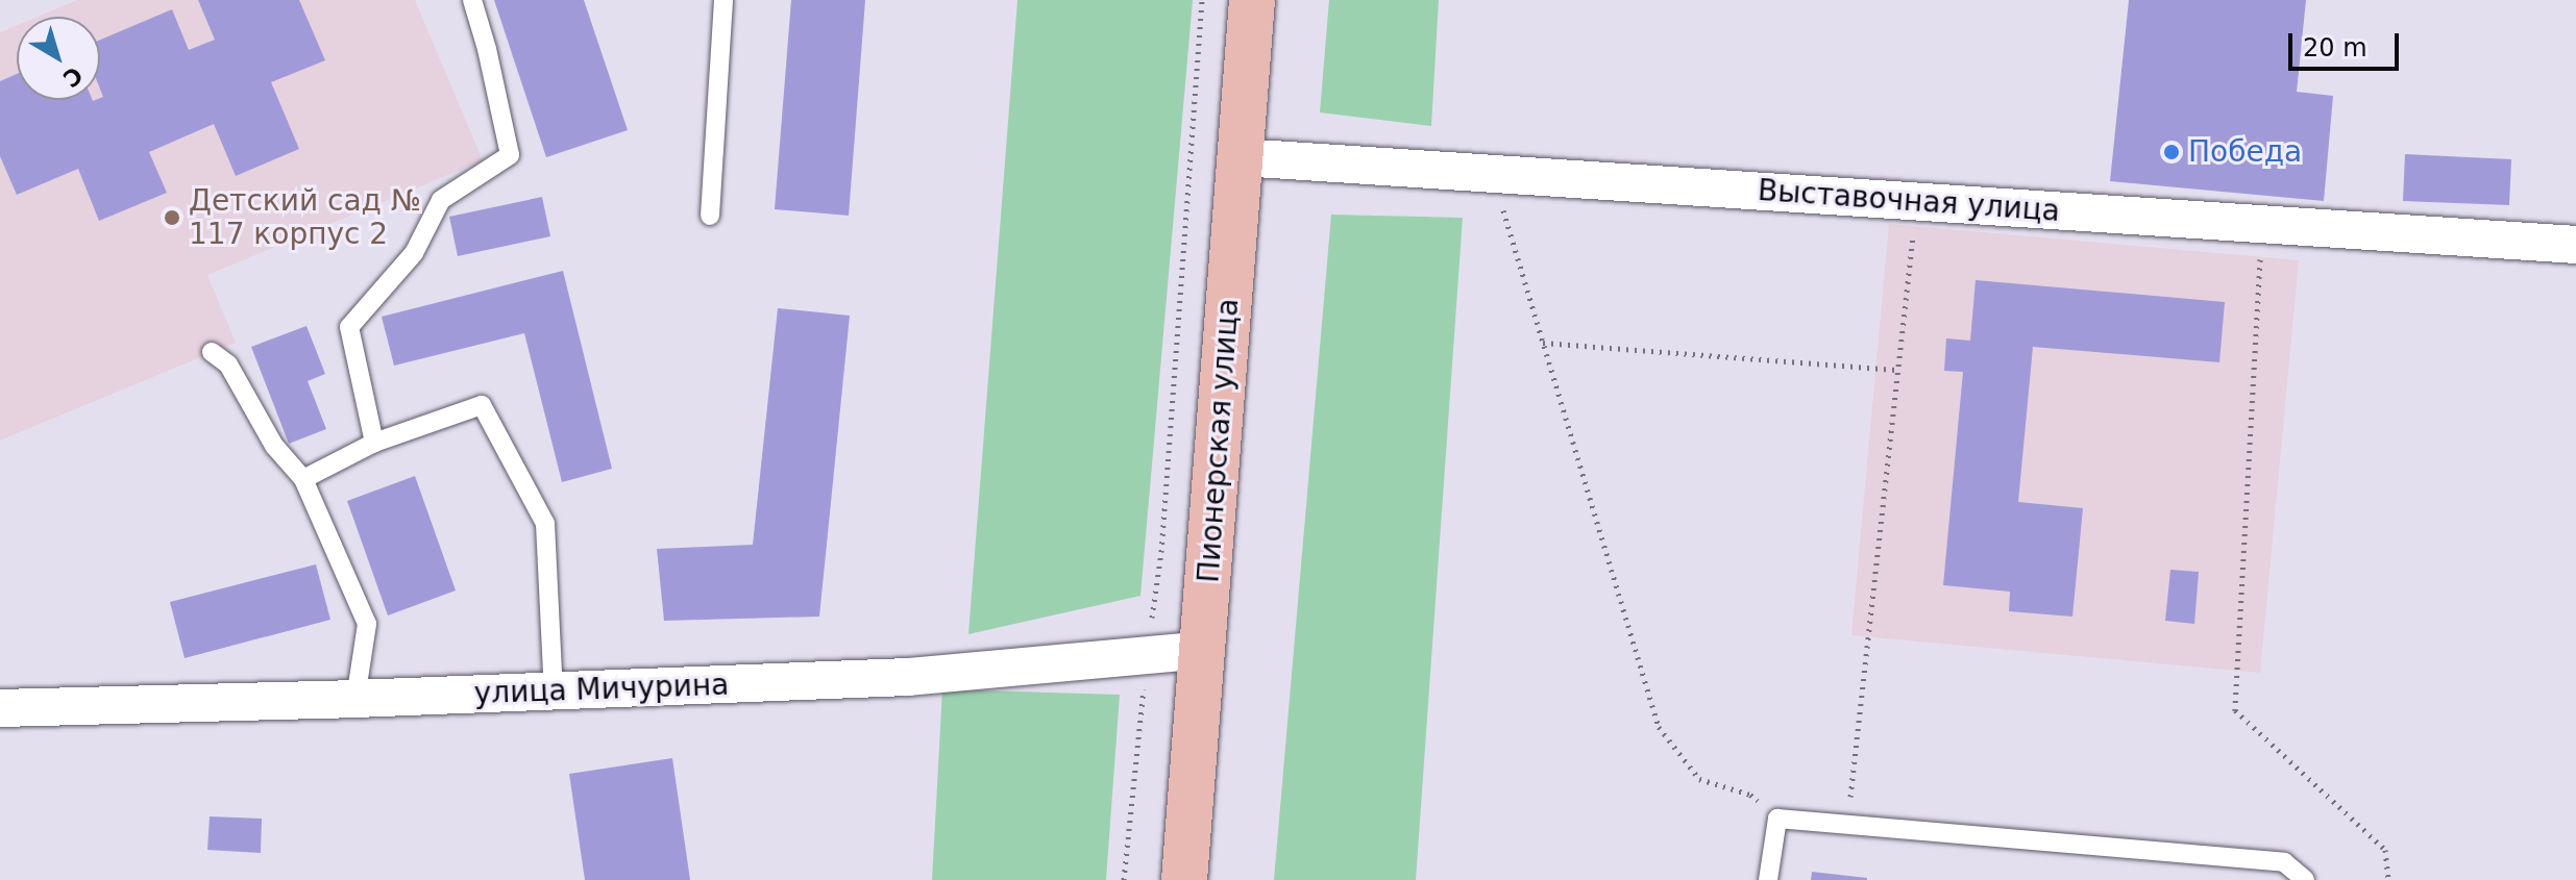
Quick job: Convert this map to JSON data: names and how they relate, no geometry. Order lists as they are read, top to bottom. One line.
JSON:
{"streets":{"main road":["Пионерская улица"],"street":["Выставочная улица","улица Мичурина"]},"crossings":[["Выставочная улица","Пионерская улица"],["Пионерская улица","улица Мичурина"]],"places":["Победа","Детский сад № 117 корпус 2"],"scale_bar":"20 m","north":"bottom right"}
